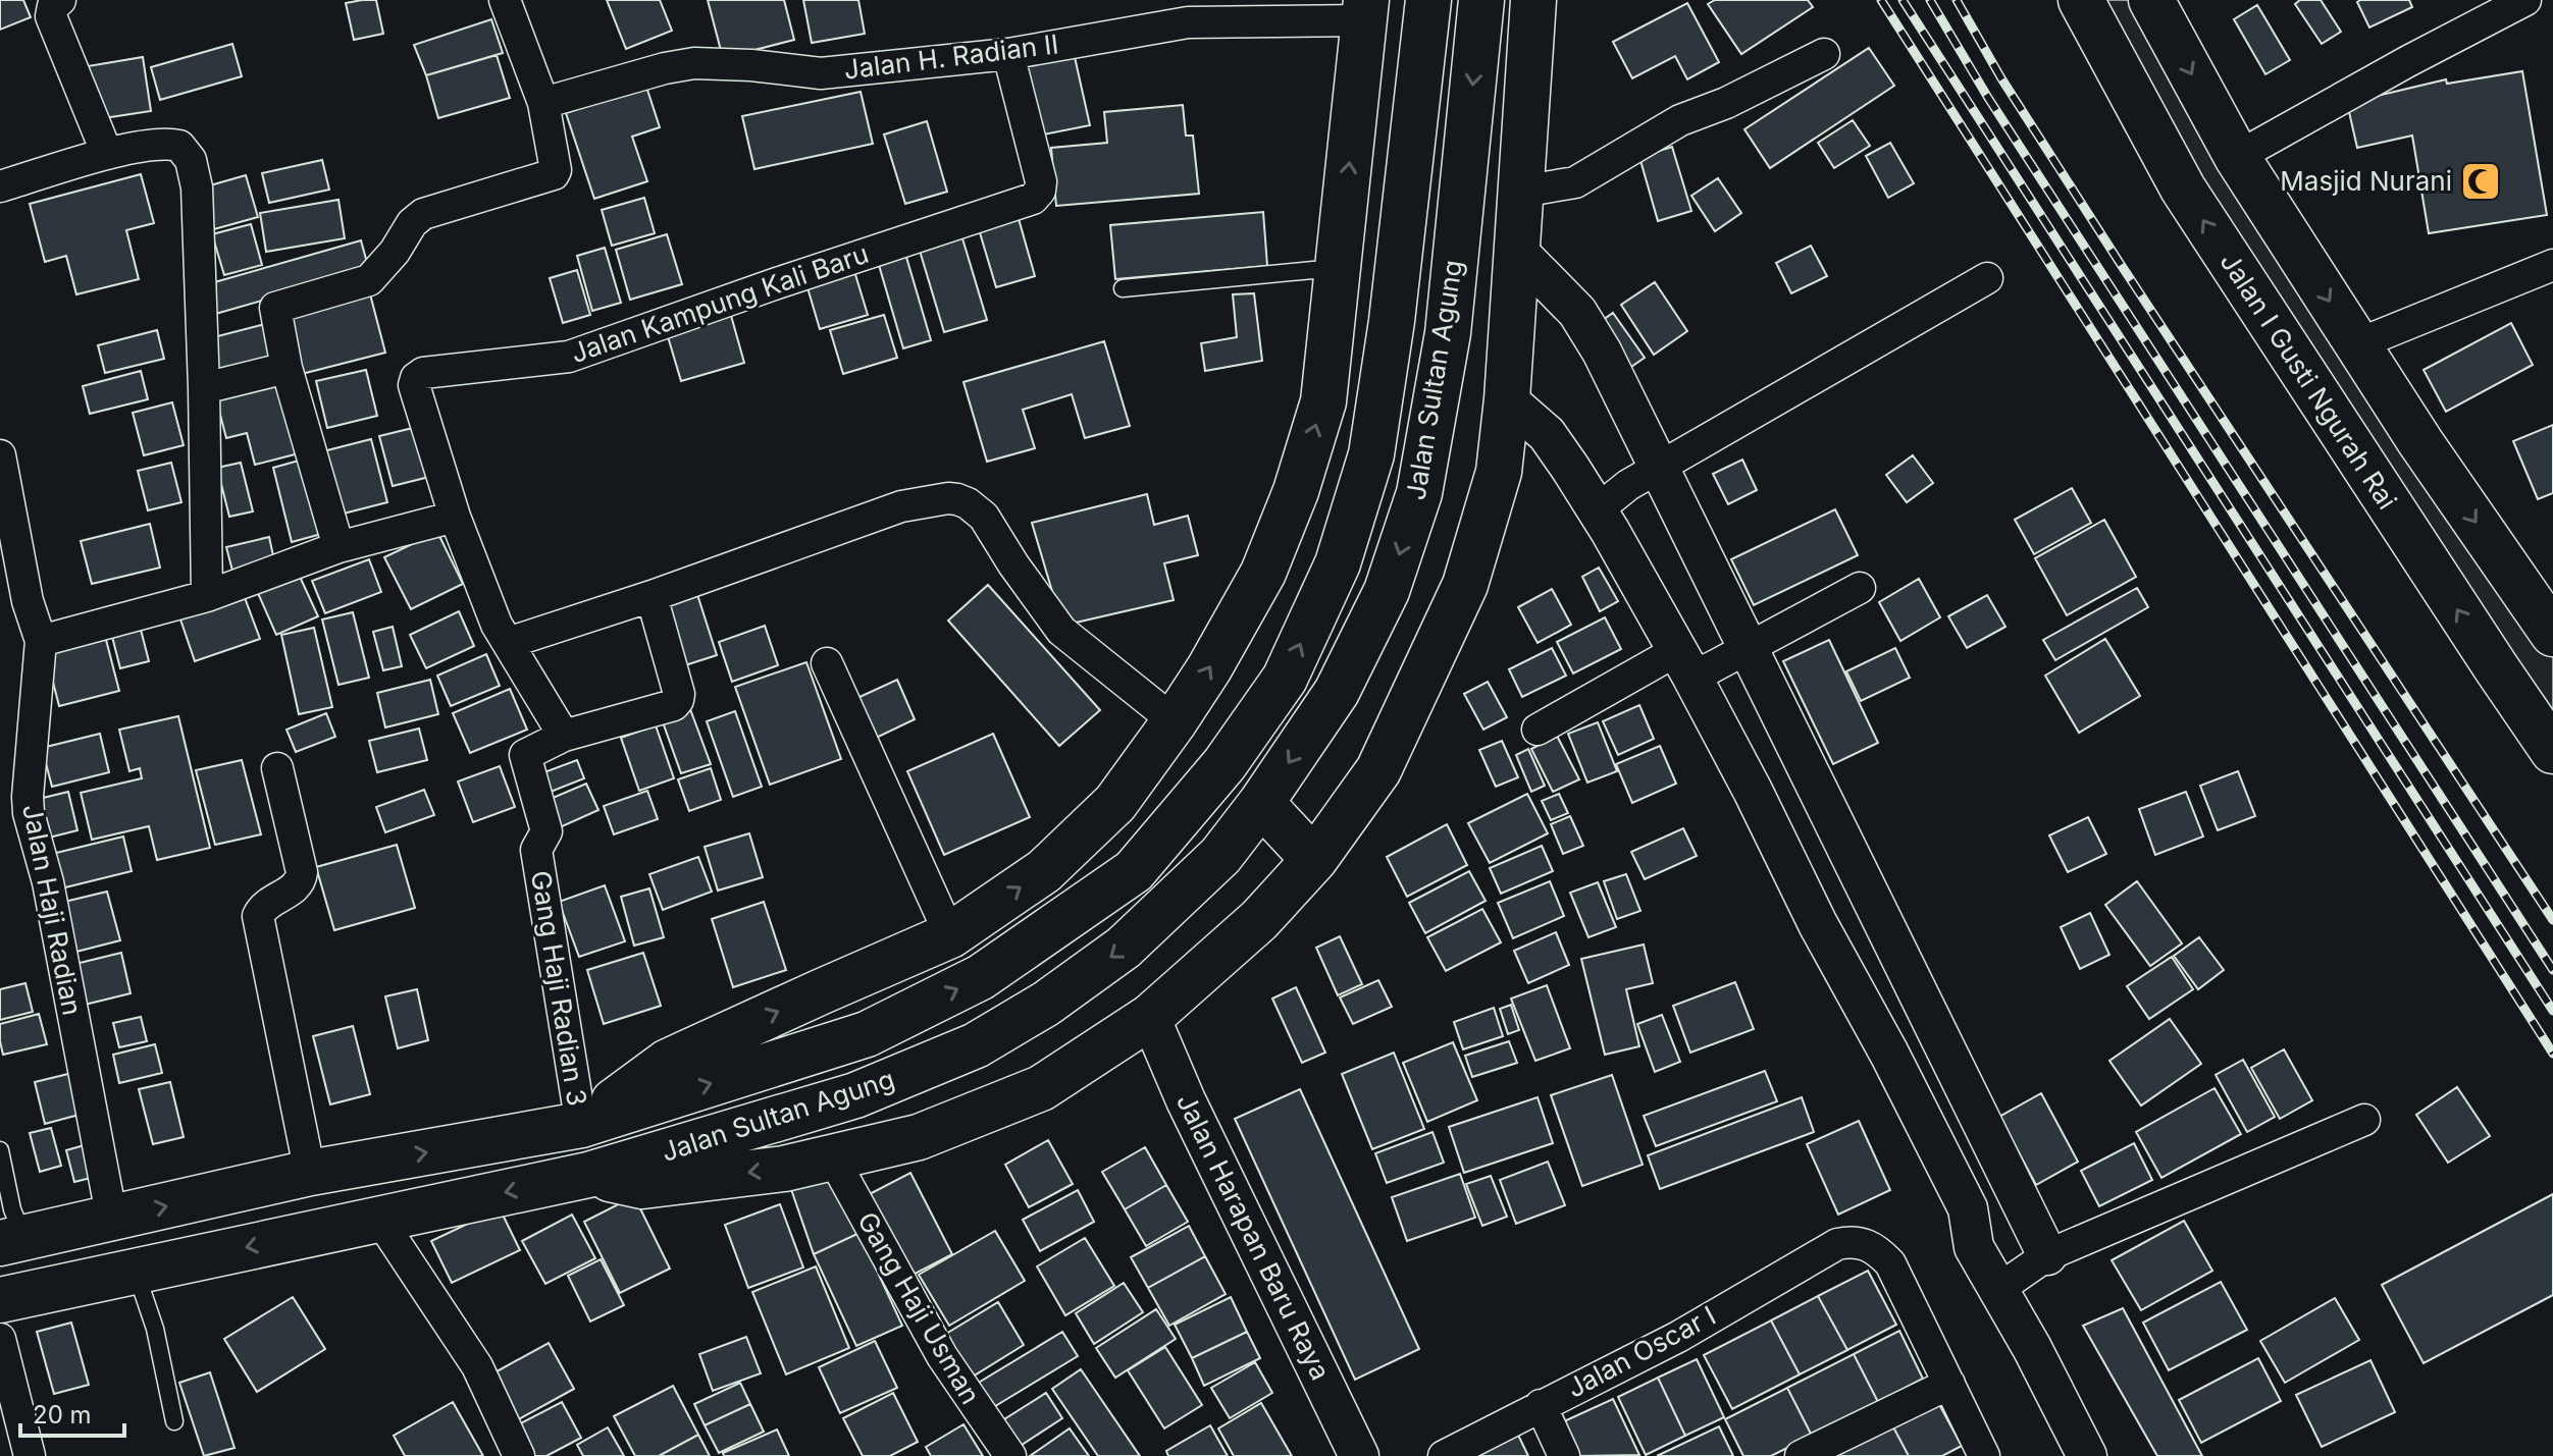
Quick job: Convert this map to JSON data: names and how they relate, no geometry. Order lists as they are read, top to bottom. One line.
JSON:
{"streets":{"main road":["Jalan Sultan Agung","Jalan I Gusti Ngurah Rai"],"street":["Jalan H. Radian II","Jalan Kampung Kali Baru","Jalan Haji Radian","Gang Haji Radian 3","Jalan Harapan Baru Raya","Gang Haji Usman","Jalan Oscar I"]},"crossings":[["Jalan H. Radian II","Jalan Kampung Kali Baru"],["Jalan Kampung Kali Baru","Gang Haji Radian 3"],["Jalan Sultan Agung","Jalan Haji Radian"],["Jalan Sultan Agung","Gang Haji Radian 3"]],"places":{"mosque":["Masjid Nurani"]},"scale_bar":"20 m"}
